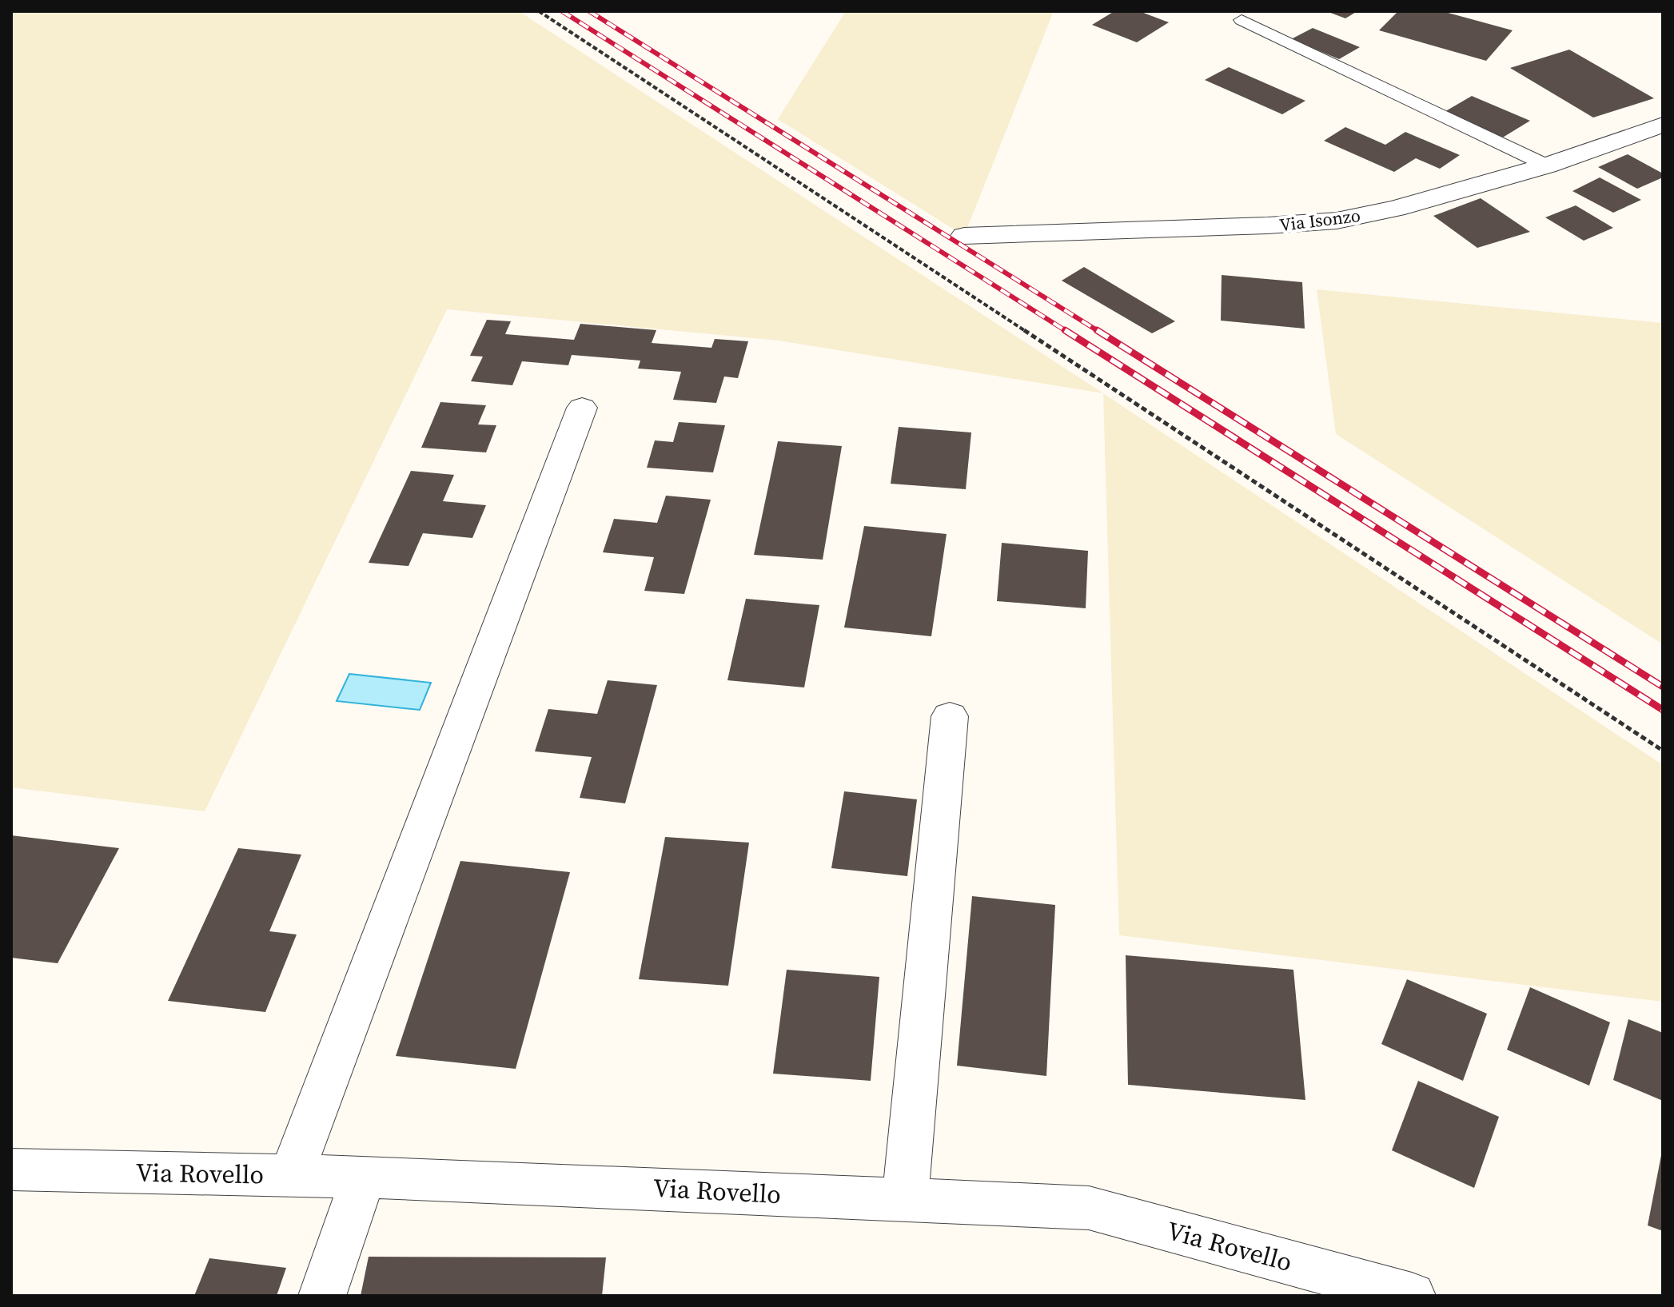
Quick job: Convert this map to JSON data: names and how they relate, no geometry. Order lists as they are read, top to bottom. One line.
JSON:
{"streets":{"street":["Via Isonzo","Via Rovello"]}}
